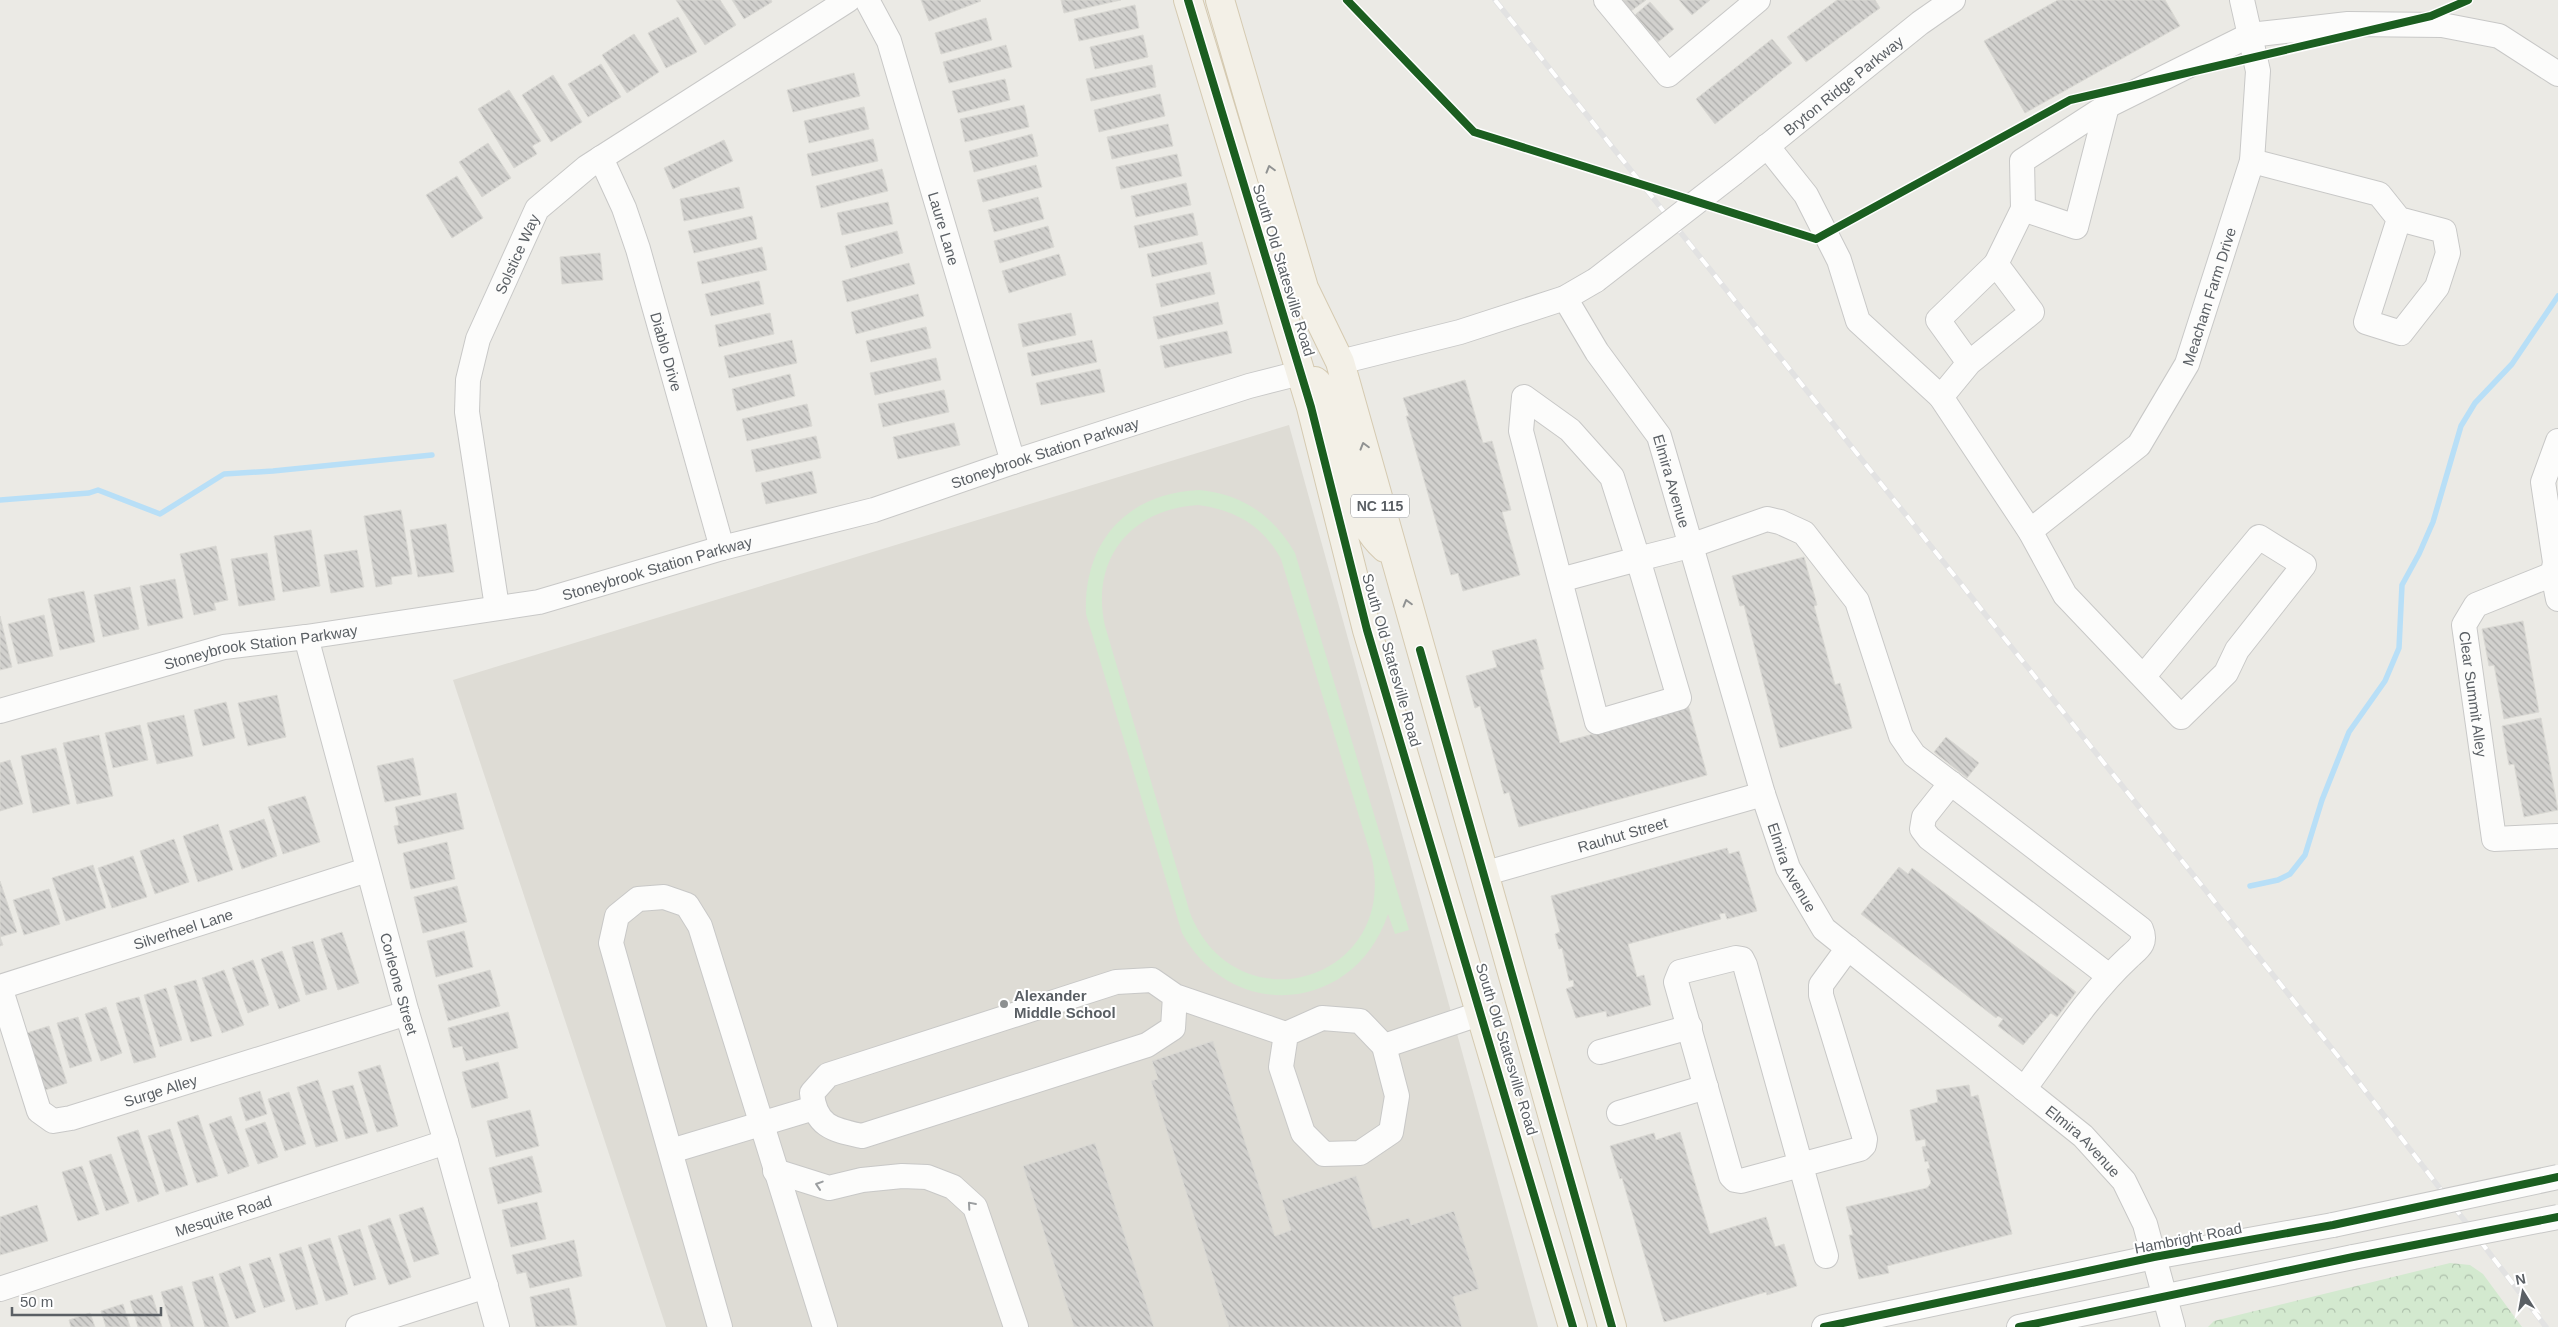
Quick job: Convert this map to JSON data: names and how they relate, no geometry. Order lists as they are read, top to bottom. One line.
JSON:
{"streets":{"main road":["South Old Statesville Road","NC 115"],"street":["Bryton Ridge Parkway","Laure Lane","Solstice Way","Meacham Farm Drive","Diablo Drive","Stoneybrook Station Parkway","Elmira Avenue","Clear Summit Alley","Rauhut Street","Silverheel Lane","Corleone Street","Surge Alley","Mesquite Road","Hambright Road"]},"crossings":[["Bryton Ridge Parkway","South Old Statesville Road"],["Bryton Ridge Parkway","Elmira Avenue"],["Laure Lane","Stoneybrook Station Parkway"],["Solstice Way","Diablo Drive"],["Solstice Way","Stoneybrook Station Parkway"],["South Old Statesville Road","Stoneybrook Station Parkway"],["South Old Statesville Road","Rauhut Street"],["Diablo Drive","Stoneybrook Station Parkway"],["Stoneybrook Station Parkway","Corleone Street"],["Elmira Avenue","Rauhut Street"],["Elmira Avenue","Hambright Road"],["Silverheel Lane","Corleone Street"],["Silverheel Lane","Surge Alley"],["Corleone Street","Surge Alley"],["Corleone Street","Mesquite Road"]],"places":["Alexander Middle School"],"scale_bar":"50 m","north":"top"}
